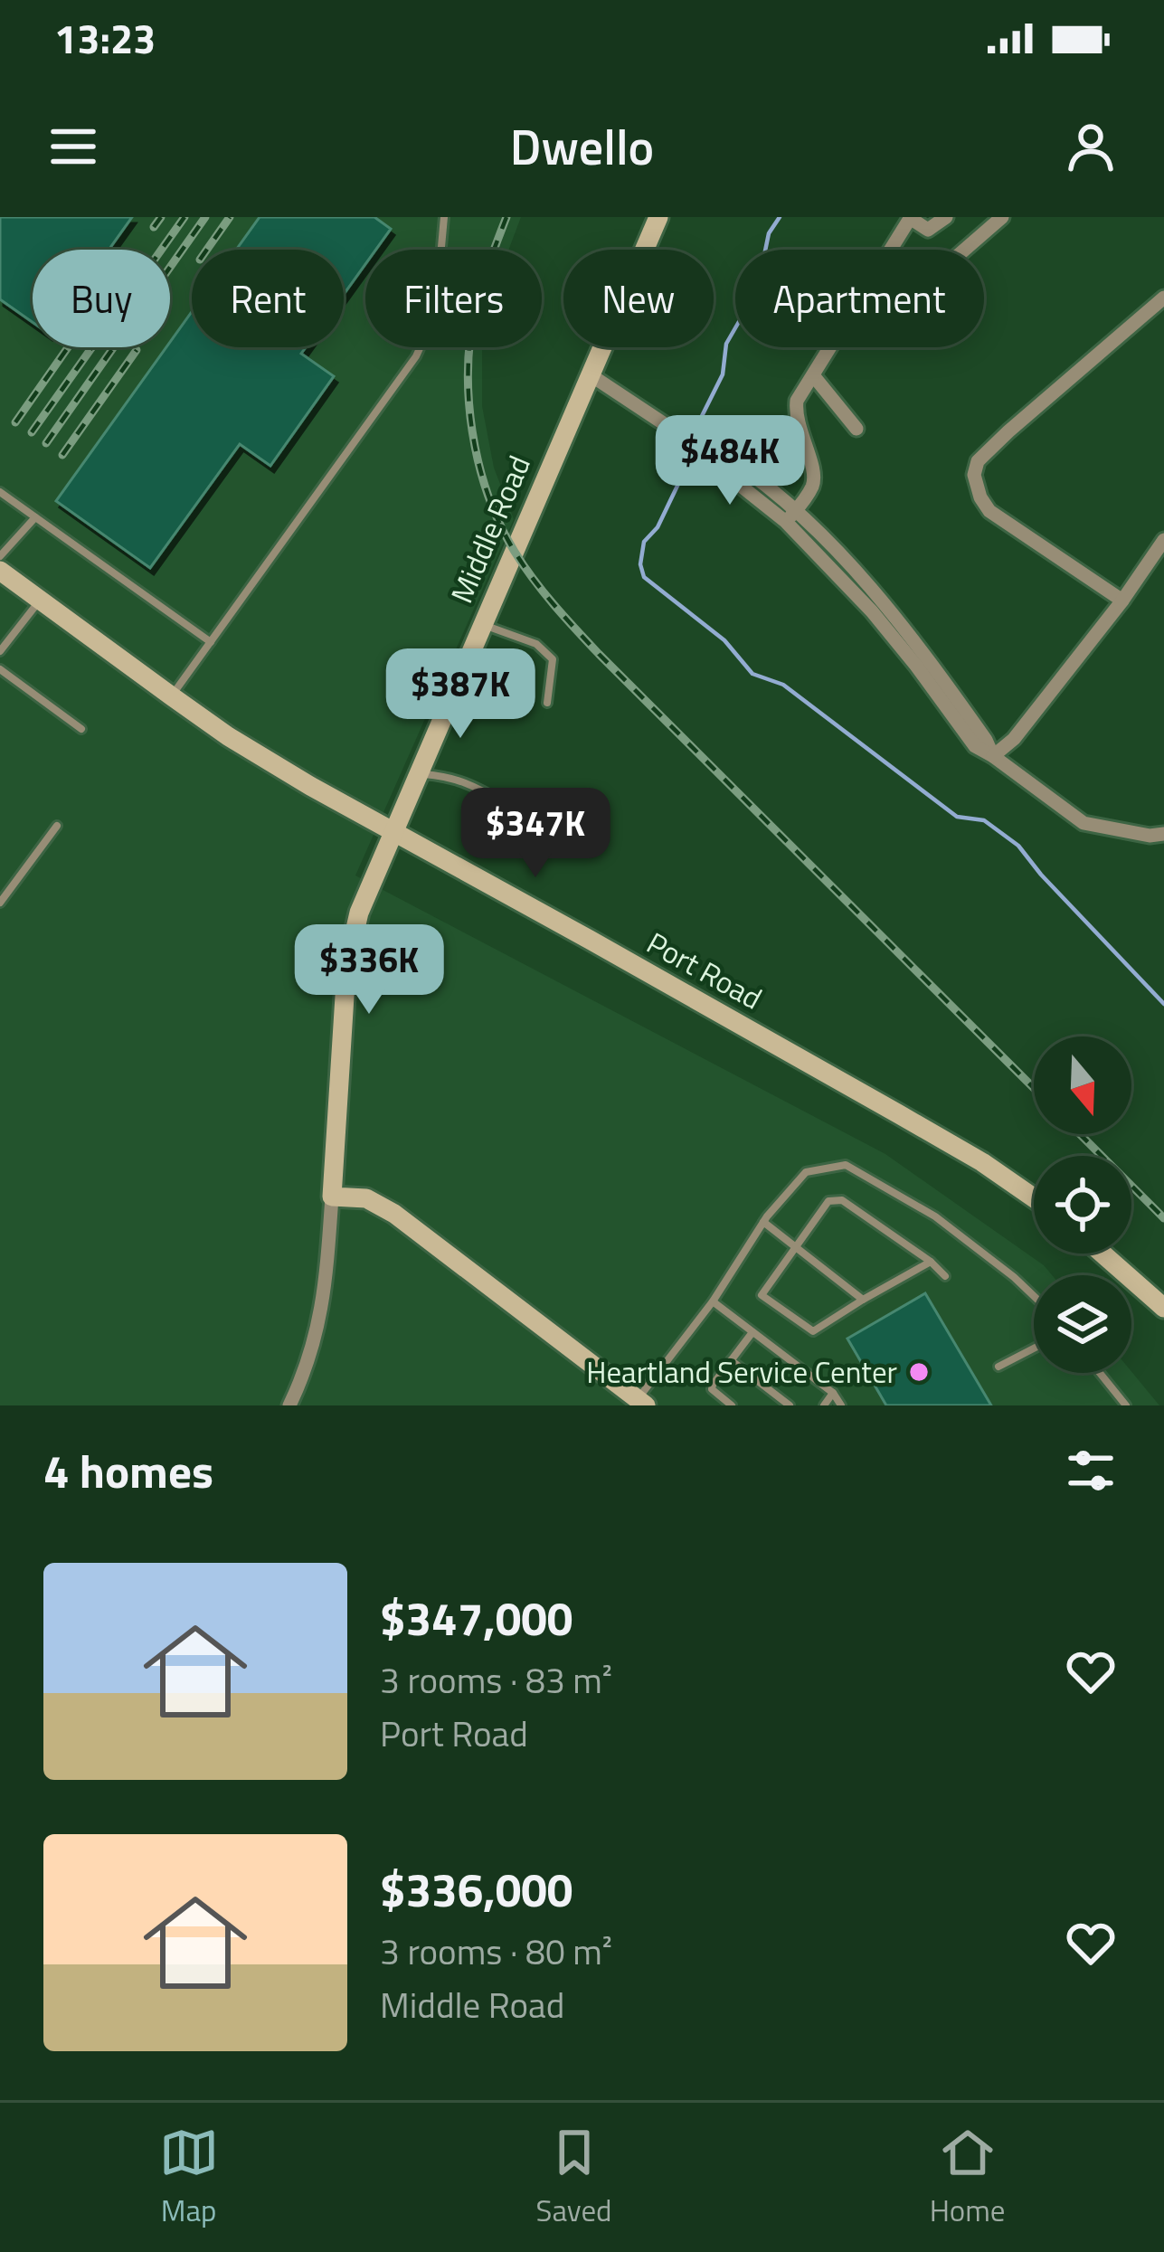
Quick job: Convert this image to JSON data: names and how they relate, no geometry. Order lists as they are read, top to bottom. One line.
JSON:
{"streets":{"main road":["Middle Road","Port Road"]},"crossings":[["Middle Road","Port Road"]],"places":["Heartland Service Center"],"north":"bottom","page":{"status":"13:23","header":"Dwello","chip":["Buy","Rent","Filters","New","Apartment"],"price":["$484K","$387K","$347K","$336K"],"heading":"4 homes","list":[{"name":"$347,000","note":"3 rooms · 83 m² · Port Road"},{"name":"$336,000","note":"3 rooms · 80 m² · Middle Road"}],"tabs":["Map","Saved","Home"]}}
